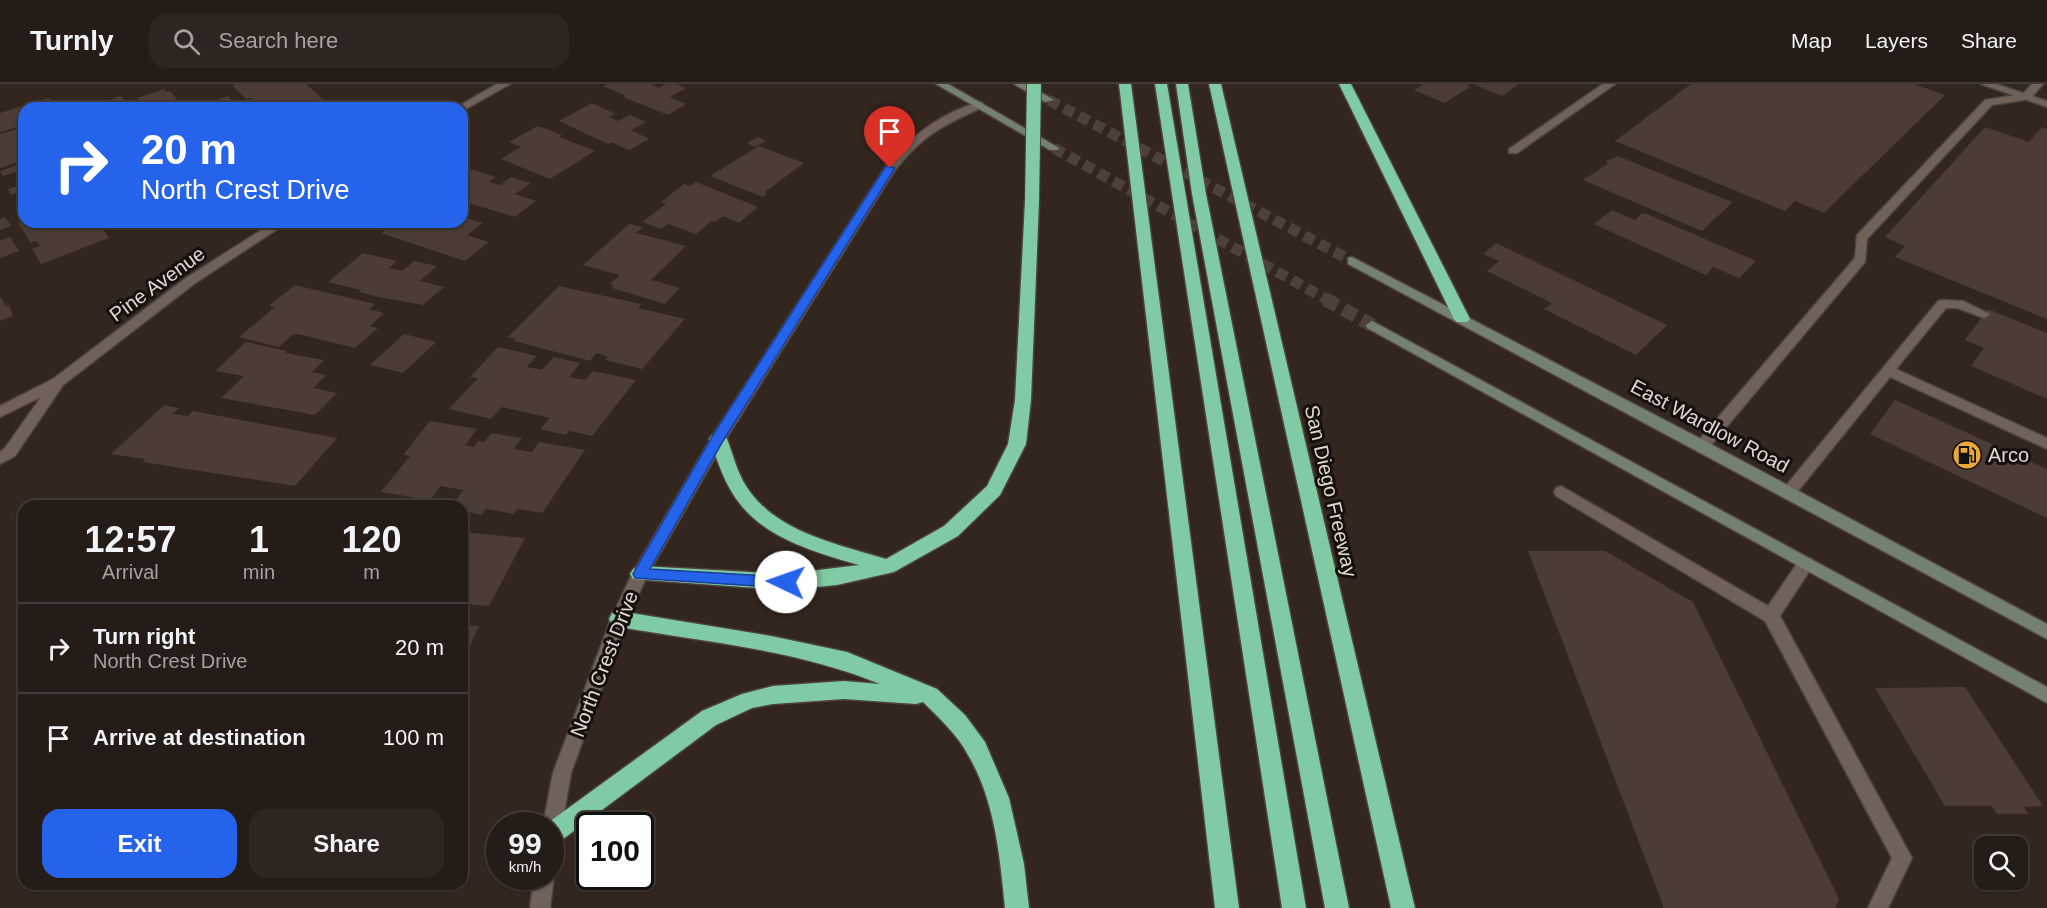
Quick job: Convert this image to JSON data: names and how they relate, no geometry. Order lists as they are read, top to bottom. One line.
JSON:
{"streets":{"highway":["San Diego Freeway"],"main road":["East Wardlow Road"],"street":["Pine Avenue","North Crest Drive"]},"places":{"fuel station":["Arco"]},"page":{"header":"Turnly","search":"Search here","nav":["Map","Layers","Share"],"turn":["20 m","North Crest Drive"],"eta":["12:57","Arrival","1","min","120","m"],"list":[{"name":"Turn right","note":"North Crest Drive","value":"20 m"},{"name":"Arrive at destination","value":"100 m"}],"buttons":["Exit","Share"],"speed":"99 km/h","limit":"100"}}
